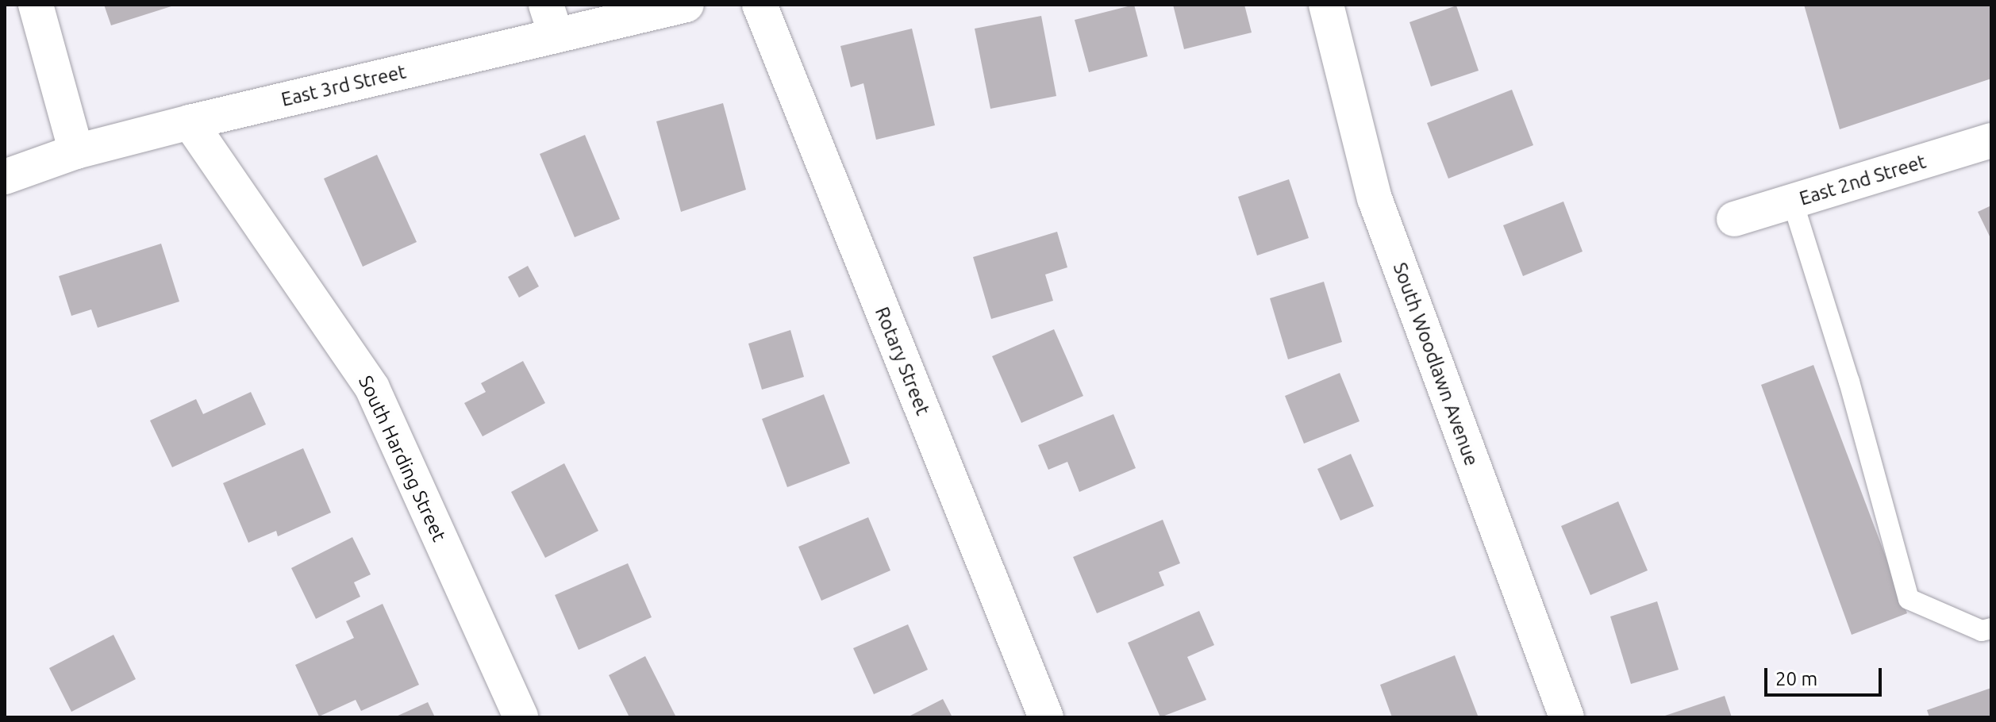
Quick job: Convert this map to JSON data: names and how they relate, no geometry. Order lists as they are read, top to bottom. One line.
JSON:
{"streets":{"street":["East 3rd Street","East 2nd Street","Rotary Street","South Woodlawn Avenue","South Harding Street"]},"crossings":[["East 3rd Street","South Harding Street"]],"scale_bar":"20 m"}
